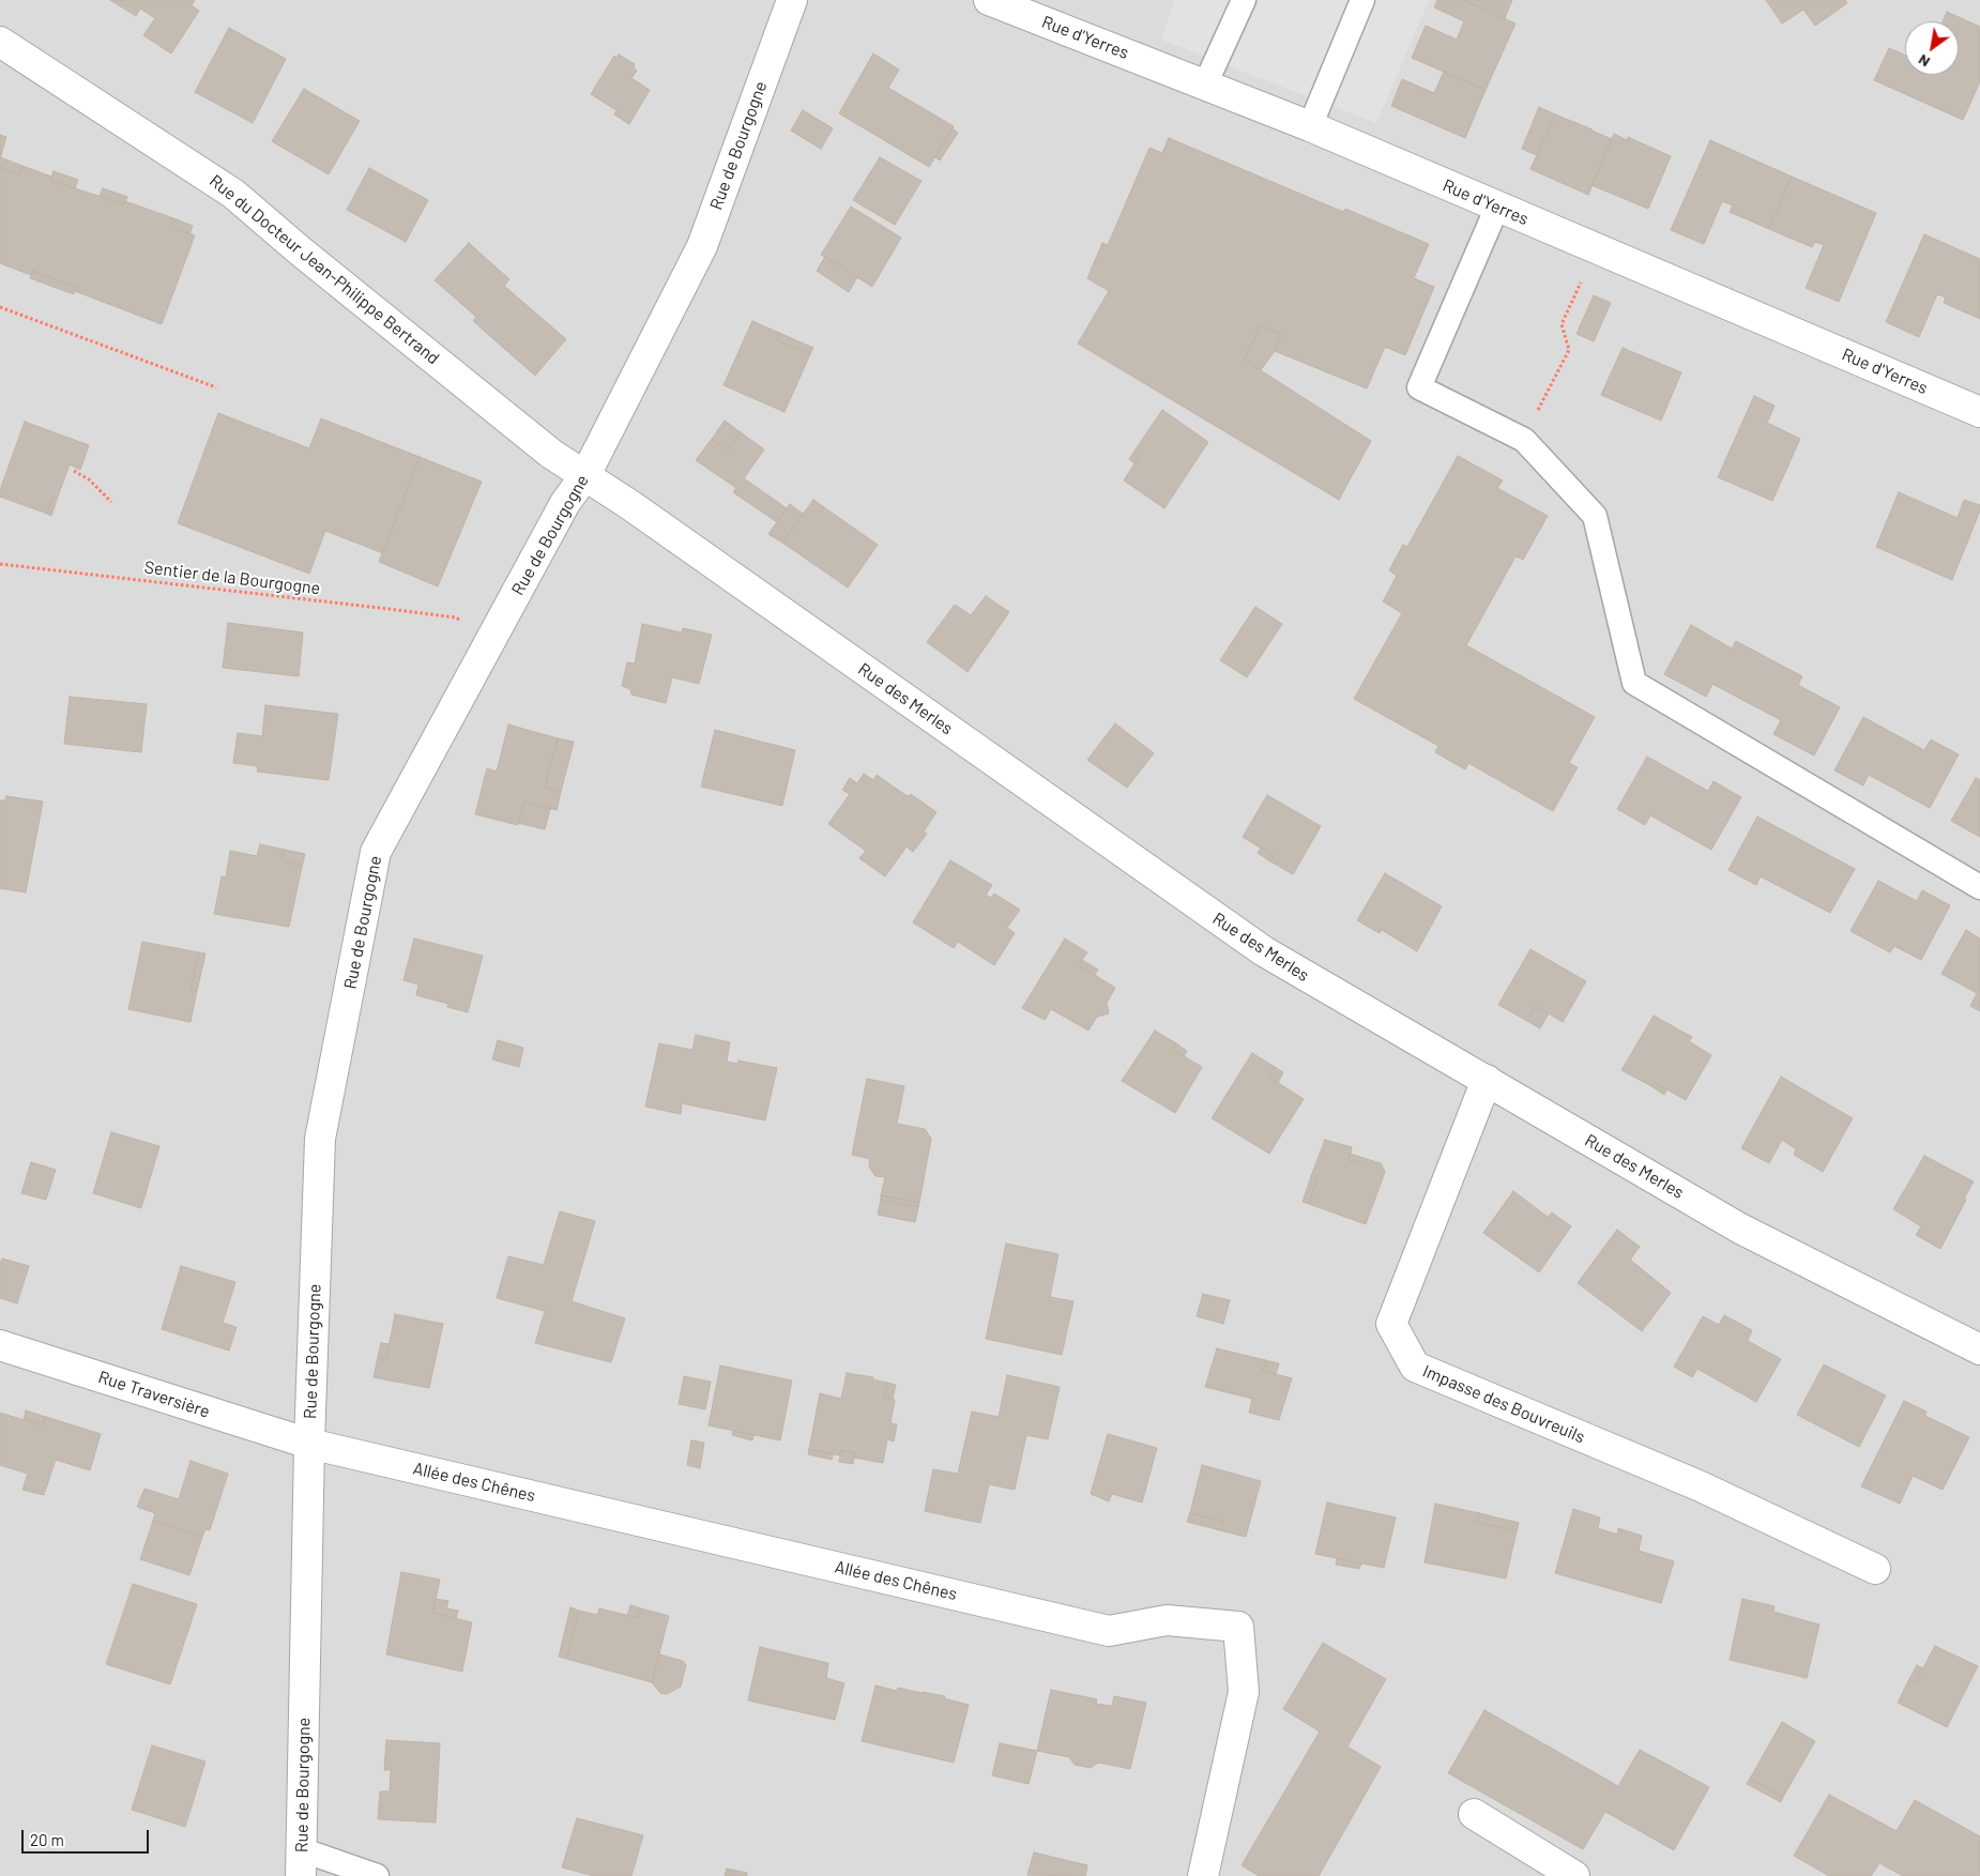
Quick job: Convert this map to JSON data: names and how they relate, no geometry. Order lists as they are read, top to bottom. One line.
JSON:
{"streets":{"street":["Rue d'Yerres","Rue de Bourgogne","Rue du Docteur Jean-Philippe Bertrand","Rue des Merles","Rue Traversière","Impasse des Bouvreuils","Allée des Chênes"],"path":["Sentier de la Bourgogne"]},"crossings":[["Rue de Bourgogne","Rue du Docteur Jean-Philippe Bertrand"],["Rue de Bourgogne","Rue des Merles"],["Rue de Bourgogne","Rue Traversière"],["Rue de Bourgogne","Allée des Chênes"],["Rue du Docteur Jean-Philippe Bertrand","Rue des Merles"],["Rue des Merles","Impasse des Bouvreuils"],["Rue Traversière","Allée des Chênes"]],"scale_bar":"20 m","north":"bottom left"}
